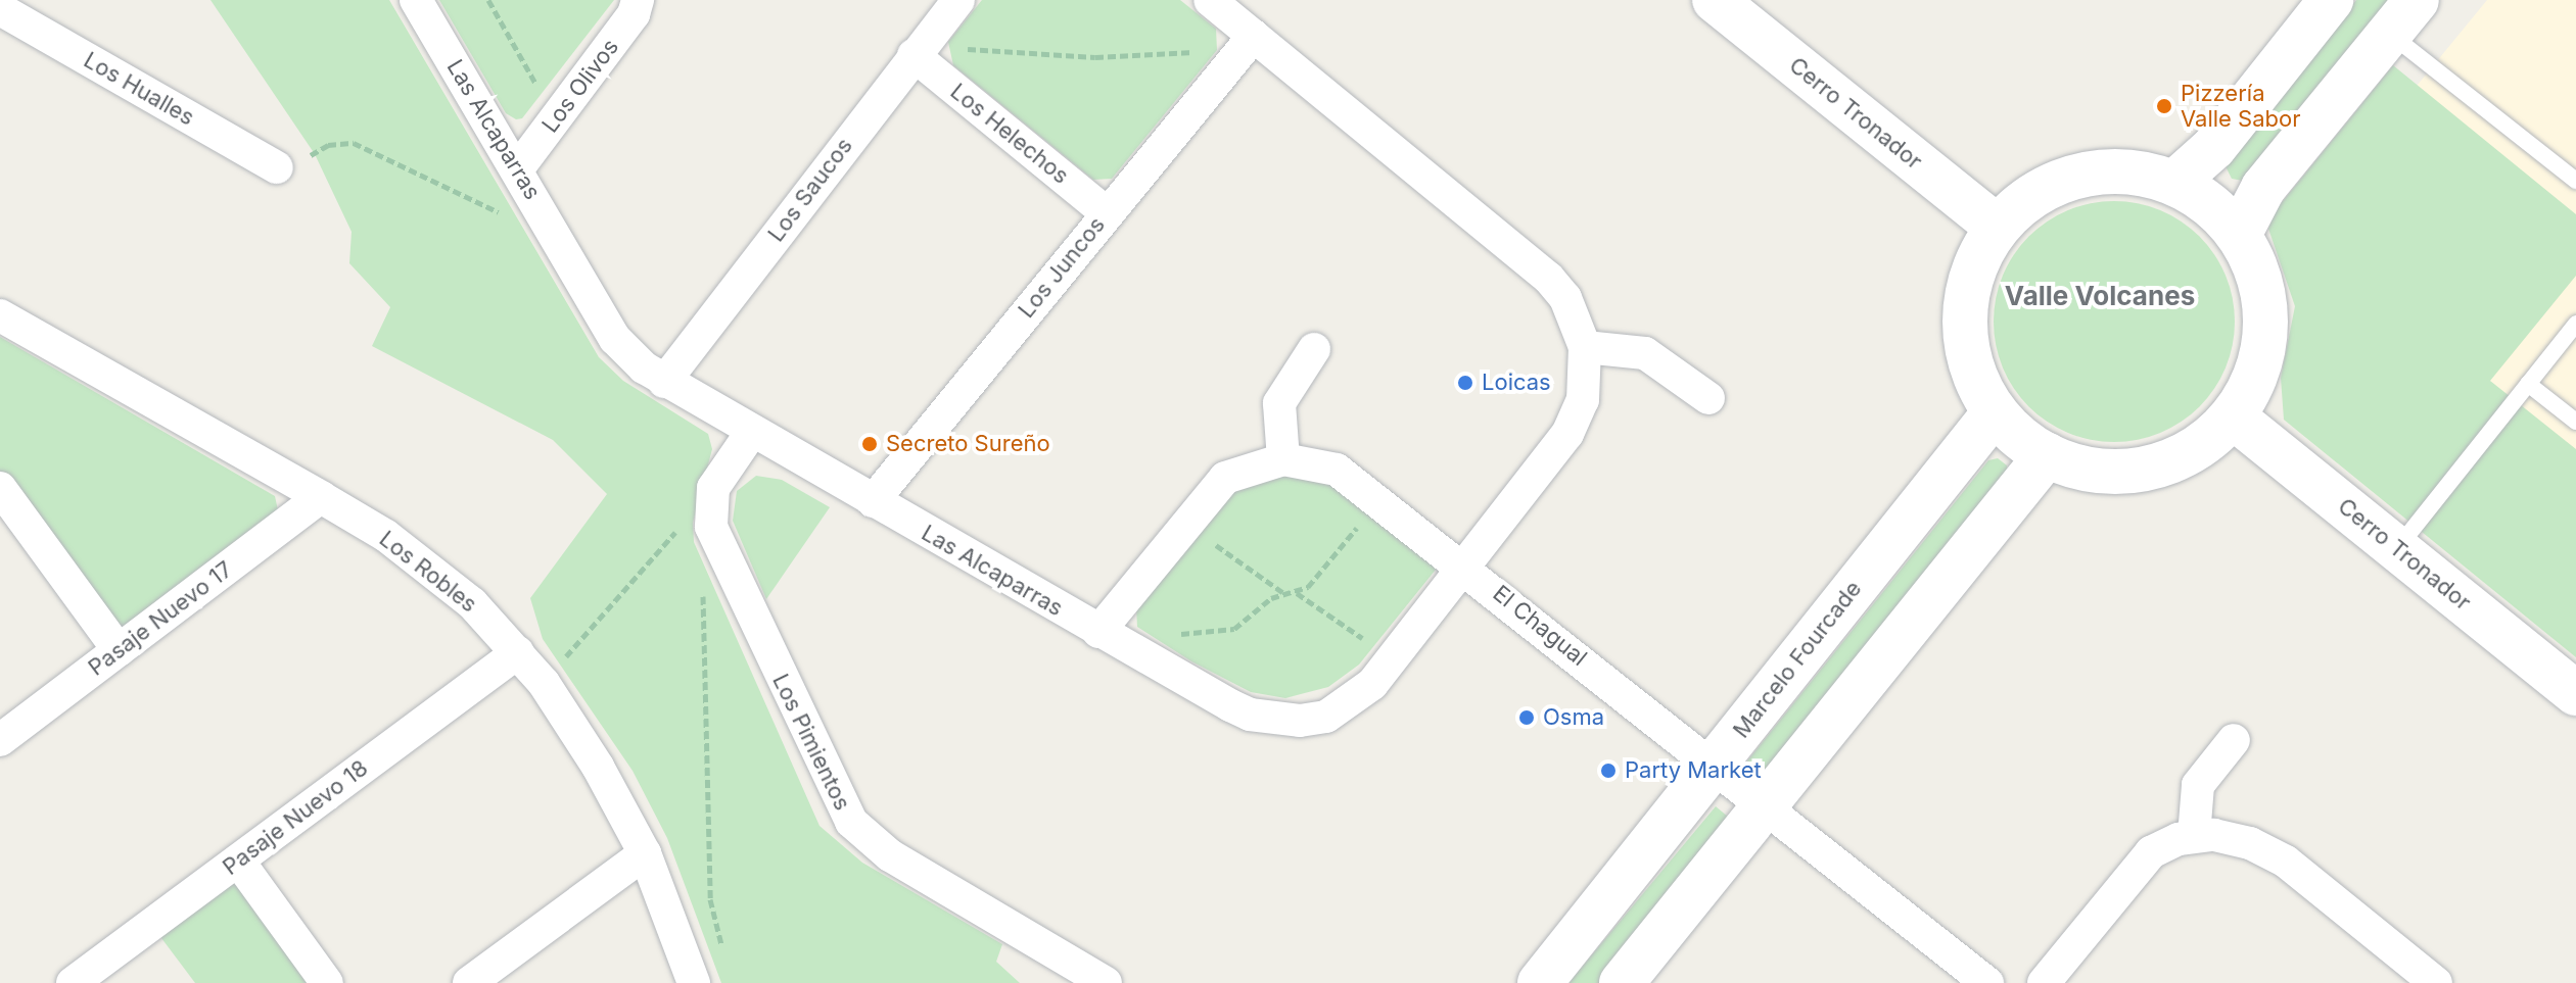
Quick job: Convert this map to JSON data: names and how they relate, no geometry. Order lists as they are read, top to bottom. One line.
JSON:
{"streets":{"street":["Los Olivos","Los Hualles","Cerro Tronador","Las Alcaparras","Los Helechos","Los Saucos","Los Juncos","Los Robles","Pasaje Nuevo 17","El Chagual","Marcelo Fourcade","Los Pimientos","Pasaje Nuevo 18"]},"crossings":[["Los Olivos","Las Alcaparras"],["Las Alcaparras","Los Saucos"],["Las Alcaparras","Los Juncos"],["Las Alcaparras","El Chagual"],["Los Helechos","Los Saucos"],["Los Helechos","Los Juncos"],["Los Robles","Pasaje Nuevo 17"],["Los Robles","Pasaje Nuevo 18"],["El Chagual","Marcelo Fourcade"]],"districts":["Valle Volcanes"],"places":["Pizzería Valle Sabor","Loicas","Secreto Sureño","Osma","Party Market"]}
